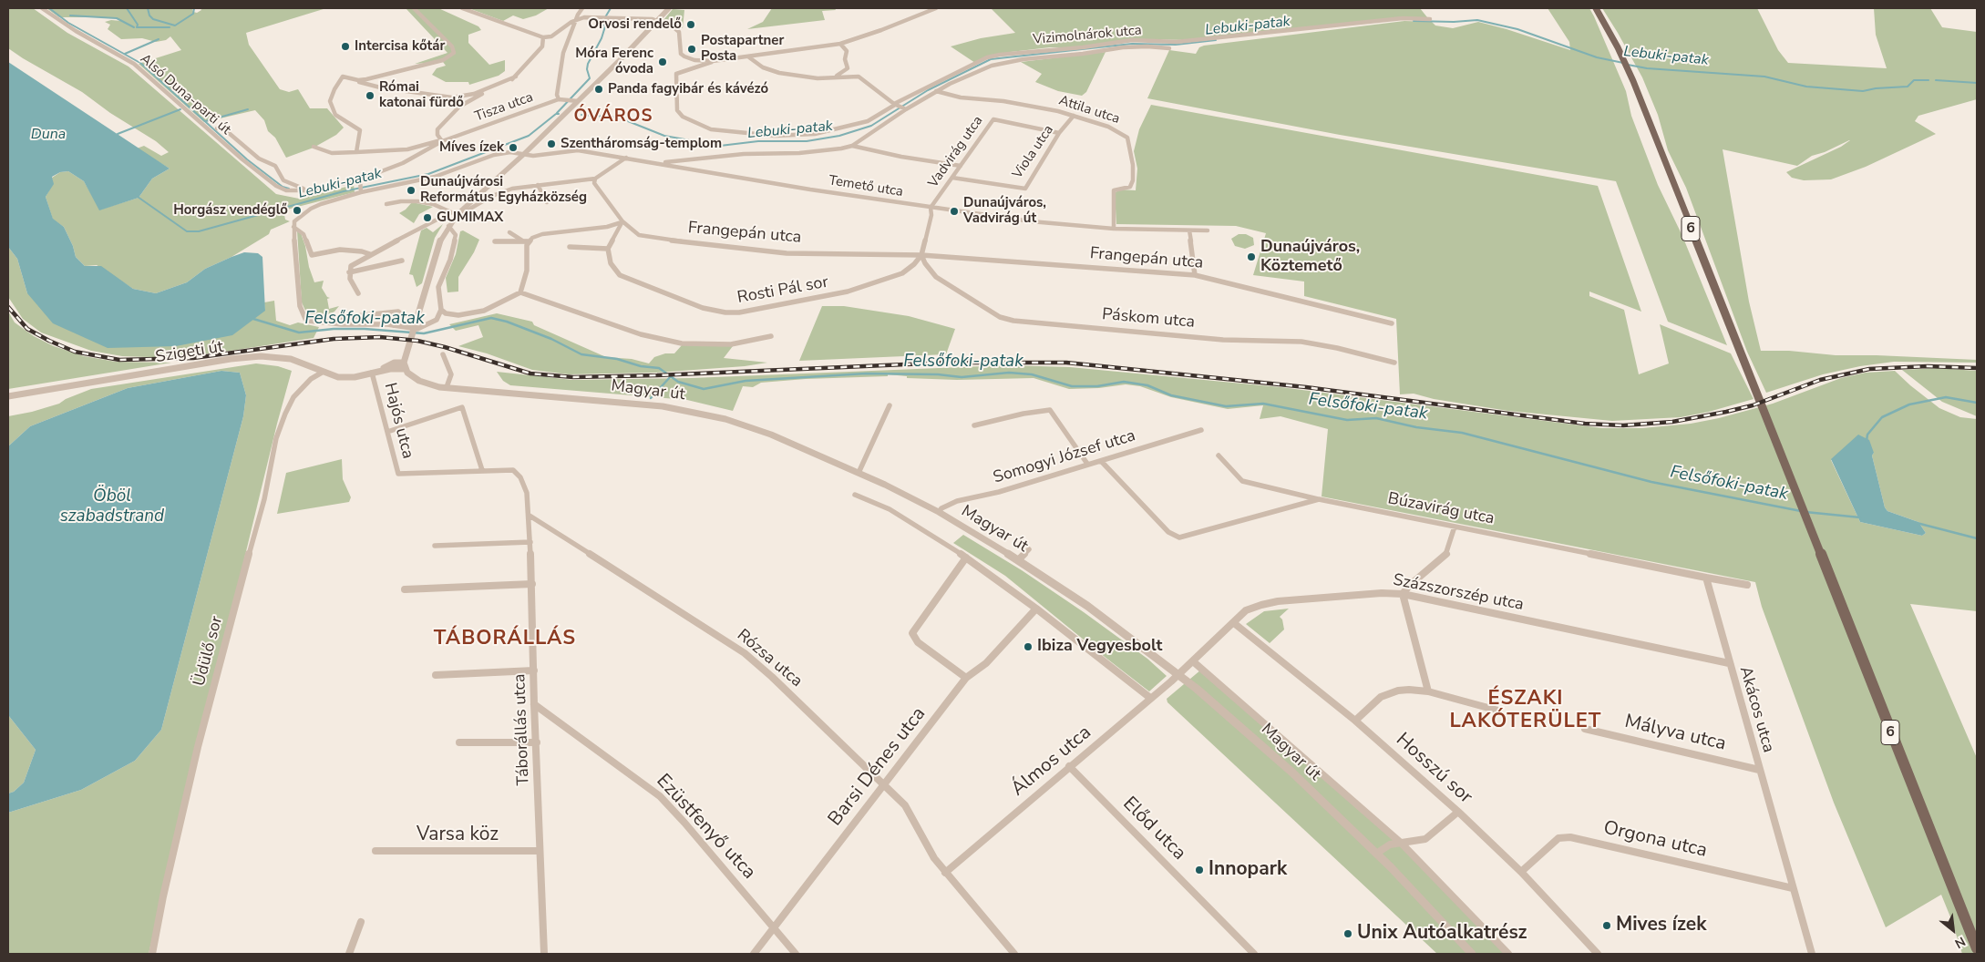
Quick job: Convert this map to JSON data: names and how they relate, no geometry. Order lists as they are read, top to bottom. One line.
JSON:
{"streets":{"main road":["6"],"street":["Vizimolnárok utca","Alsó Duna-parti út","Tisza utca","Attila utca","Vadvirág utca","Viola utca","Temető utca","Frangepán utca","Rosti Pál sor","Páskom utca","Szigeti út","Magyar út","Hajós utca","Somogyi József utca","Búzavirág utca","Százszorszép utca","Üdülő sor","Rózsa utca","Akácos utca","Táborállás utca","Mályva utca","Álmos utca","Barsi Dénes utca","Hosszú sor","Ezüstfenyő utca","Előd utca","Varsa köz","Orgona utca"]},"crossings":[["Alsó Duna-parti út","Tisza utca"],["Tisza utca","Temető utca"],["Attila utca","Viola utca"],["Attila utca","Temető utca"],["Vadvirág utca","Viola utca"],["Vadvirág utca","Temető utca"],["Frangepán utca","Rosti Pál sor"],["Frangepán utca","Páskom utca"],["Rosti Pál sor","Páskom utca"],["Szigeti út","Magyar út"],["Szigeti út","Hajós utca"],["Szigeti út","Üdülő sor"],["Magyar út","Somogyi József utca"],["Magyar út","Százszorszép utca"],["Magyar út","Álmos utca"],["Hajós utca","Táborállás utca"],["Somogyi József utca","Búzavirág utca"],["Búzavirág utca","Akácos utca"],["Százszorszép utca","Akácos utca"],["Százszorszép utca","Álmos utca"],["Százszorszép utca","Hosszú sor"],["Rózsa utca","Táborállás utca"],["Rózsa utca","Álmos utca"],["Rózsa utca","Barsi Dénes utca"],["Akácos utca","Mályva utca"],["Akácos utca","Orgona utca"],["Táborállás utca","Ezüstfenyő utca"],["Táborállás utca","Varsa köz"],["Álmos utca","Előd utca"],["Barsi Dénes utca","Ezüstfenyő utca"],["Hosszú sor","Orgona utca"]],"districts":["ÓVÁROS","TÁBORÁLLÁS","ÉSZAKI LAKÓTERÜLET"],"water":["Lebuki-patak","Duna","Felsőfoki-patak","Öböl szabadstrand"],"places":["Orvosi rendelő","Intercisa kőtár","Postapartner Posta","Móra Ferenc óvoda","Panda fagyibár és kávézó","Római katonai fürdő","Szentháromság-templom","Míves ízek","Dunaújvárosi Református Egyházközség","Horgász vendéglő","Dunaújváros, Vadvirág út","GUMIMAX","Dunaújváros, Köztemető","Ibiza Vegyesbolt","Innopark","Mives ízek","Unix Autóalkatrész"],"north":"bottom right"}
